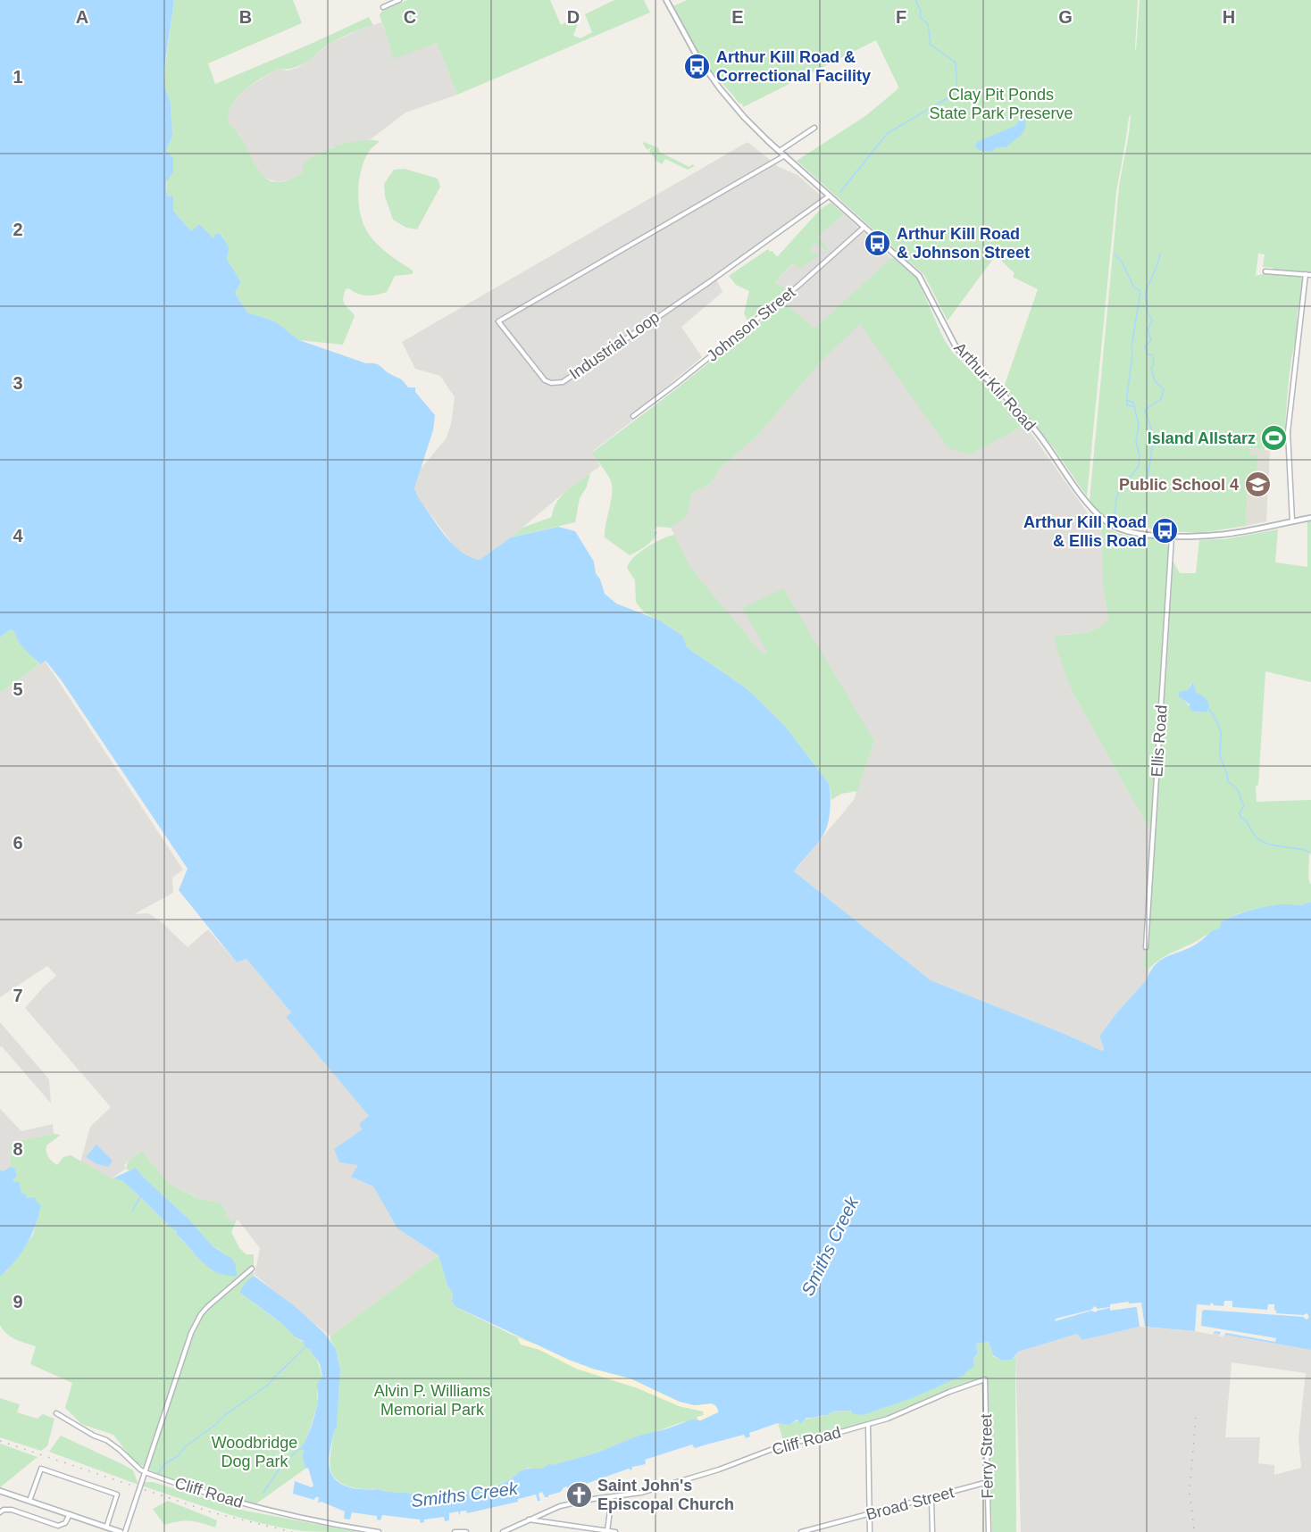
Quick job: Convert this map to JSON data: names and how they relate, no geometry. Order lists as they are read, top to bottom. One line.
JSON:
{"streets":{"street":["Johnson Street","Industrial Loop","Arthur Kill Road","Ellis Road","Cliff Road","Ferry Street","Broad Street"]},"crossings":[["Johnson Street","Arthur Kill Road"],["Industrial Loop","Arthur Kill Road"],["Arthur Kill Road","Ellis Road"],["Cliff Road","Ferry Street"],["Ferry Street","Broad Street"]],"water":["Smiths Creek"],"parks":["Clay Pit Ponds State Park Preserve","Alvin P. Williams Memorial Park","Woodbridge Dog Park"],"places":{"bus stop":["Arthur Kill Road & Correctional Facility","Arthur Kill Road & Johnson Street","Arthur Kill Road & Ellis Road"],"sports":["Island Allstarz"],"school or university":["Public School 4"],"church":["Saint John's Episcopal Church"]},"grid":{"columns":["A","B","C","D","E","F","G","H"],"rows":["1","2","3","4","5","6","7","8","9"]}}
